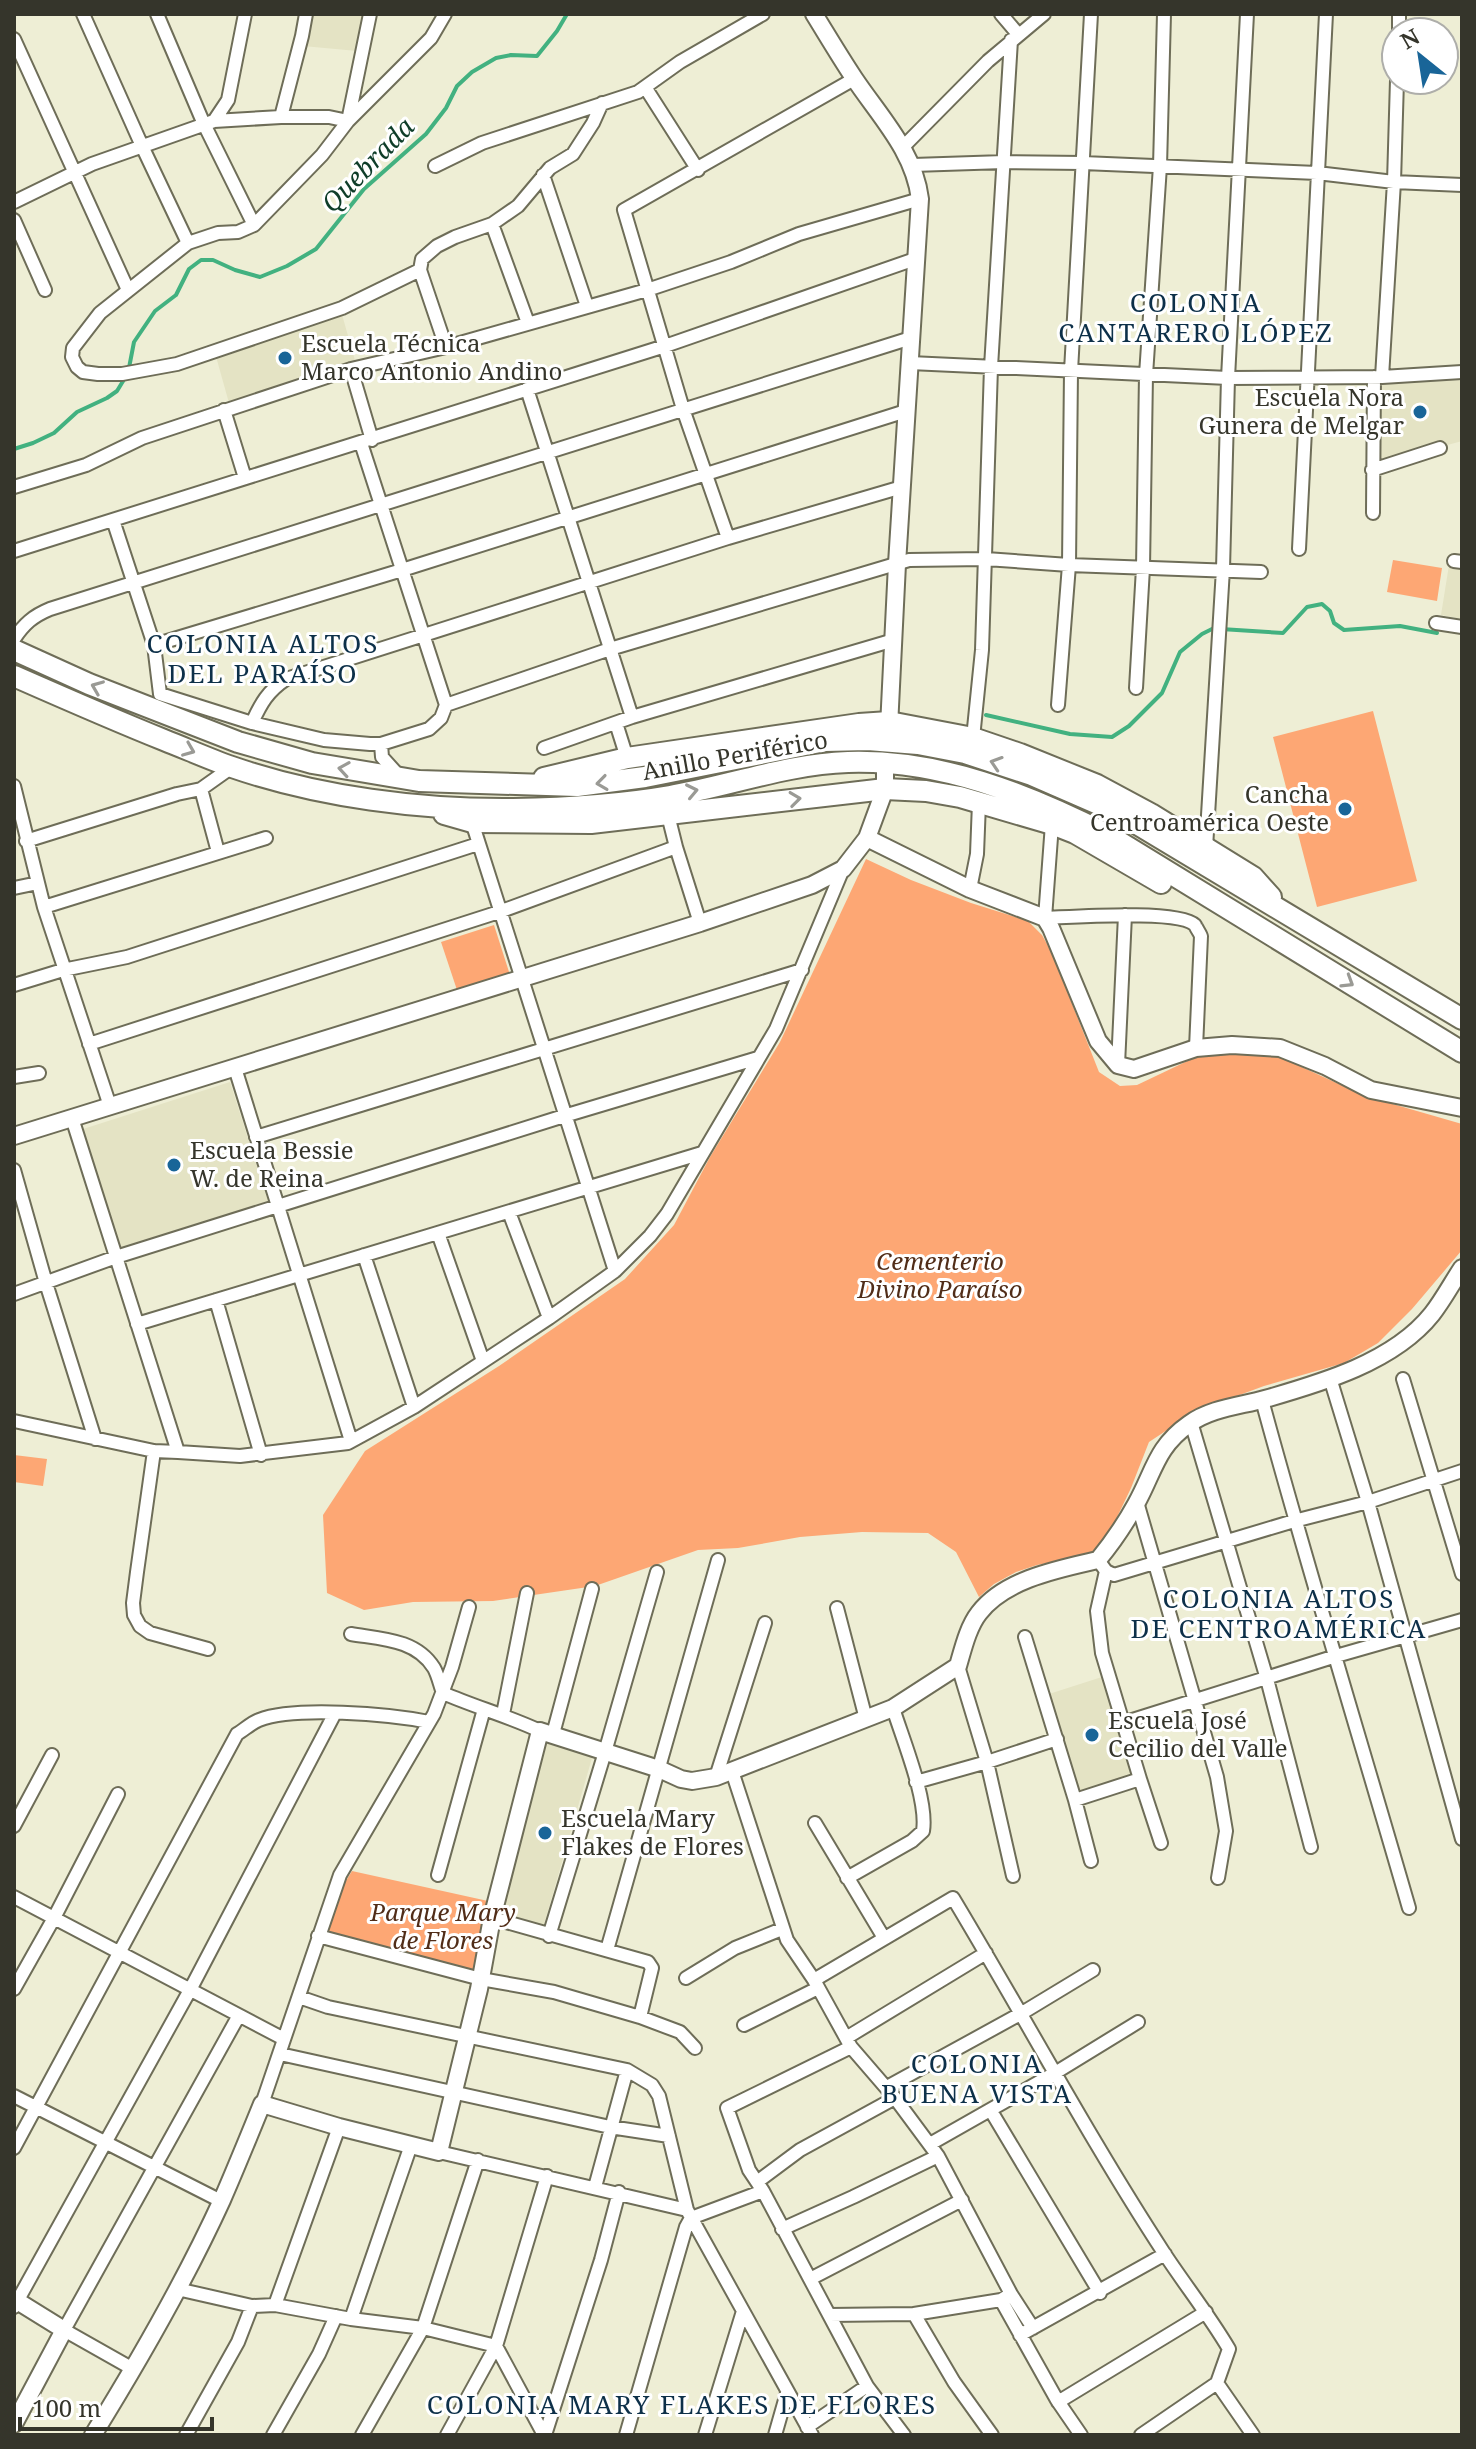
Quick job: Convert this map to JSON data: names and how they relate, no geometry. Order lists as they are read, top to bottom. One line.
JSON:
{"streets":{"highway":["Anillo Periférico"]},"districts":["COLONIA CANTARERO LÓPEZ","COLONIA ALTOS DEL PARAÍSO","COLONIA ALTOS DE CENTROAMÉRICA","COLONIA BUENA VISTA","COLONIA MARY FLAKES DE FLORES"],"water":["Quebrada"],"parks":["Cementerio Divino Paraíso","Parque Mary de Flores"],"places":["Escuela Técnica Marco Antonio Andino","Escuela Nora Gunera de Melgar","Cancha Centroamérica Oeste","Escuela Bessie W. de Reina","Escuela José Cecilio del Valle","Escuela Mary Flakes de Flores"],"scale_bar":"100 m","north":"top left"}
